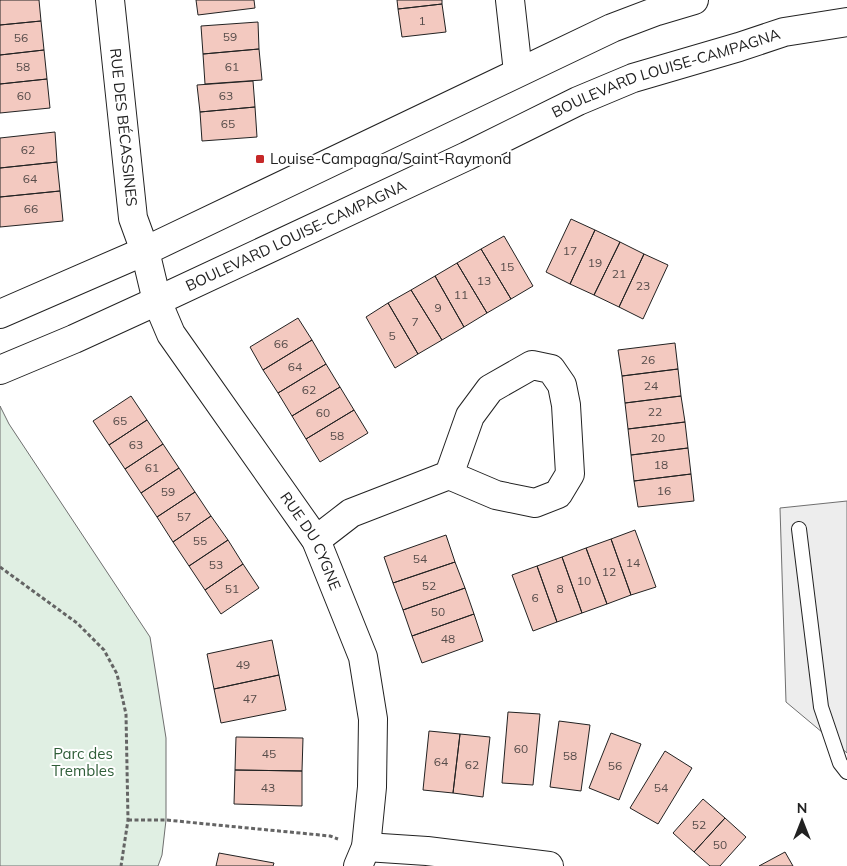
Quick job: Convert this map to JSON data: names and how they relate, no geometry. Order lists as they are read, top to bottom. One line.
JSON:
{"streets":{"street":["BOULEVARD LOUISE-CAMPAGNA","RUE DES BÉCASSINES","RUE DU CYGNE"]},"crossings":[["BOULEVARD LOUISE-CAMPAGNA","RUE DU CYGNE"],["RUE DES BÉCASSINES","RUE DU CYGNE"]],"parks":["Parc des Trembles"],"places":{"transit":["Louise-Campagna/Saint-Raymond"]},"house_numbers":["1","59","56","58","61","60","63","65","62","64","66","17","19","15","21","13","23","11","9","7","5","66","26","64","24","62","22","60","65","58","20","63","18","61","16","59","57","55","54","14","53","12","10","52","51","8","6","50","48","49","47","60","45","58","64","62","56","43","54","52","50"],"north":"top"}
